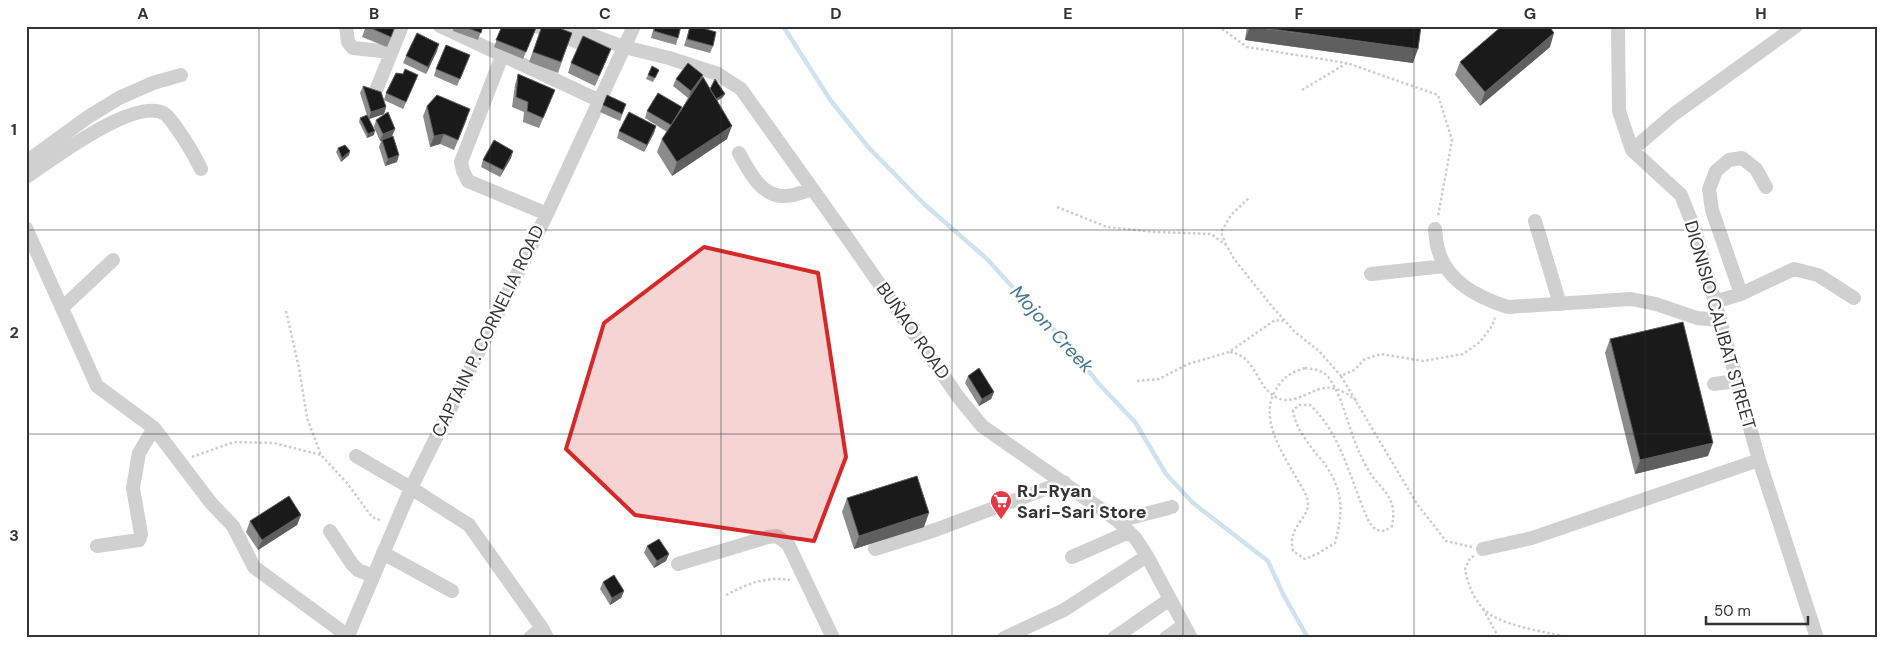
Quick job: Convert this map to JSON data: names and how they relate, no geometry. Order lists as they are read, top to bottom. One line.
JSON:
{"streets":{"street":["DIONISIO CALIBAT STREET","CAPTAIN P. CORNELIA ROAD","BUÑAO ROAD"]},"crossings":[["CAPTAIN P. CORNELIA ROAD","BUÑAO ROAD"]],"water":["Mojon Creek"],"places":{"supermarket":["RJ-Ryan Sari-Sari Store"]},"scale_bar":"50 m","grid":{"columns":["A","B","C","D","E","F","G","H"],"rows":["1","2","3"]}}
